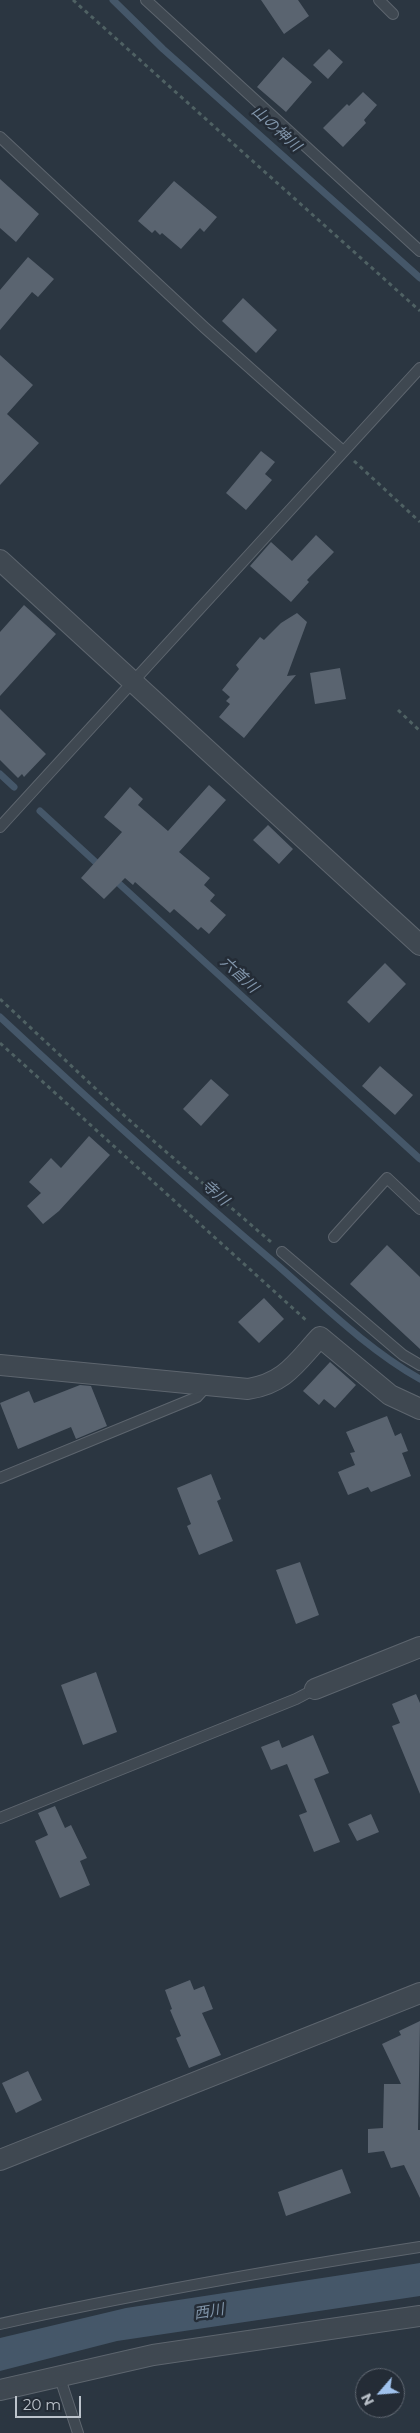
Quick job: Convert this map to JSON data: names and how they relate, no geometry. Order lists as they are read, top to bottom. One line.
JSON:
{"water":["山の神川","六首川","寺川","西川"],"scale_bar":"20 m","north":"bottom left"}
